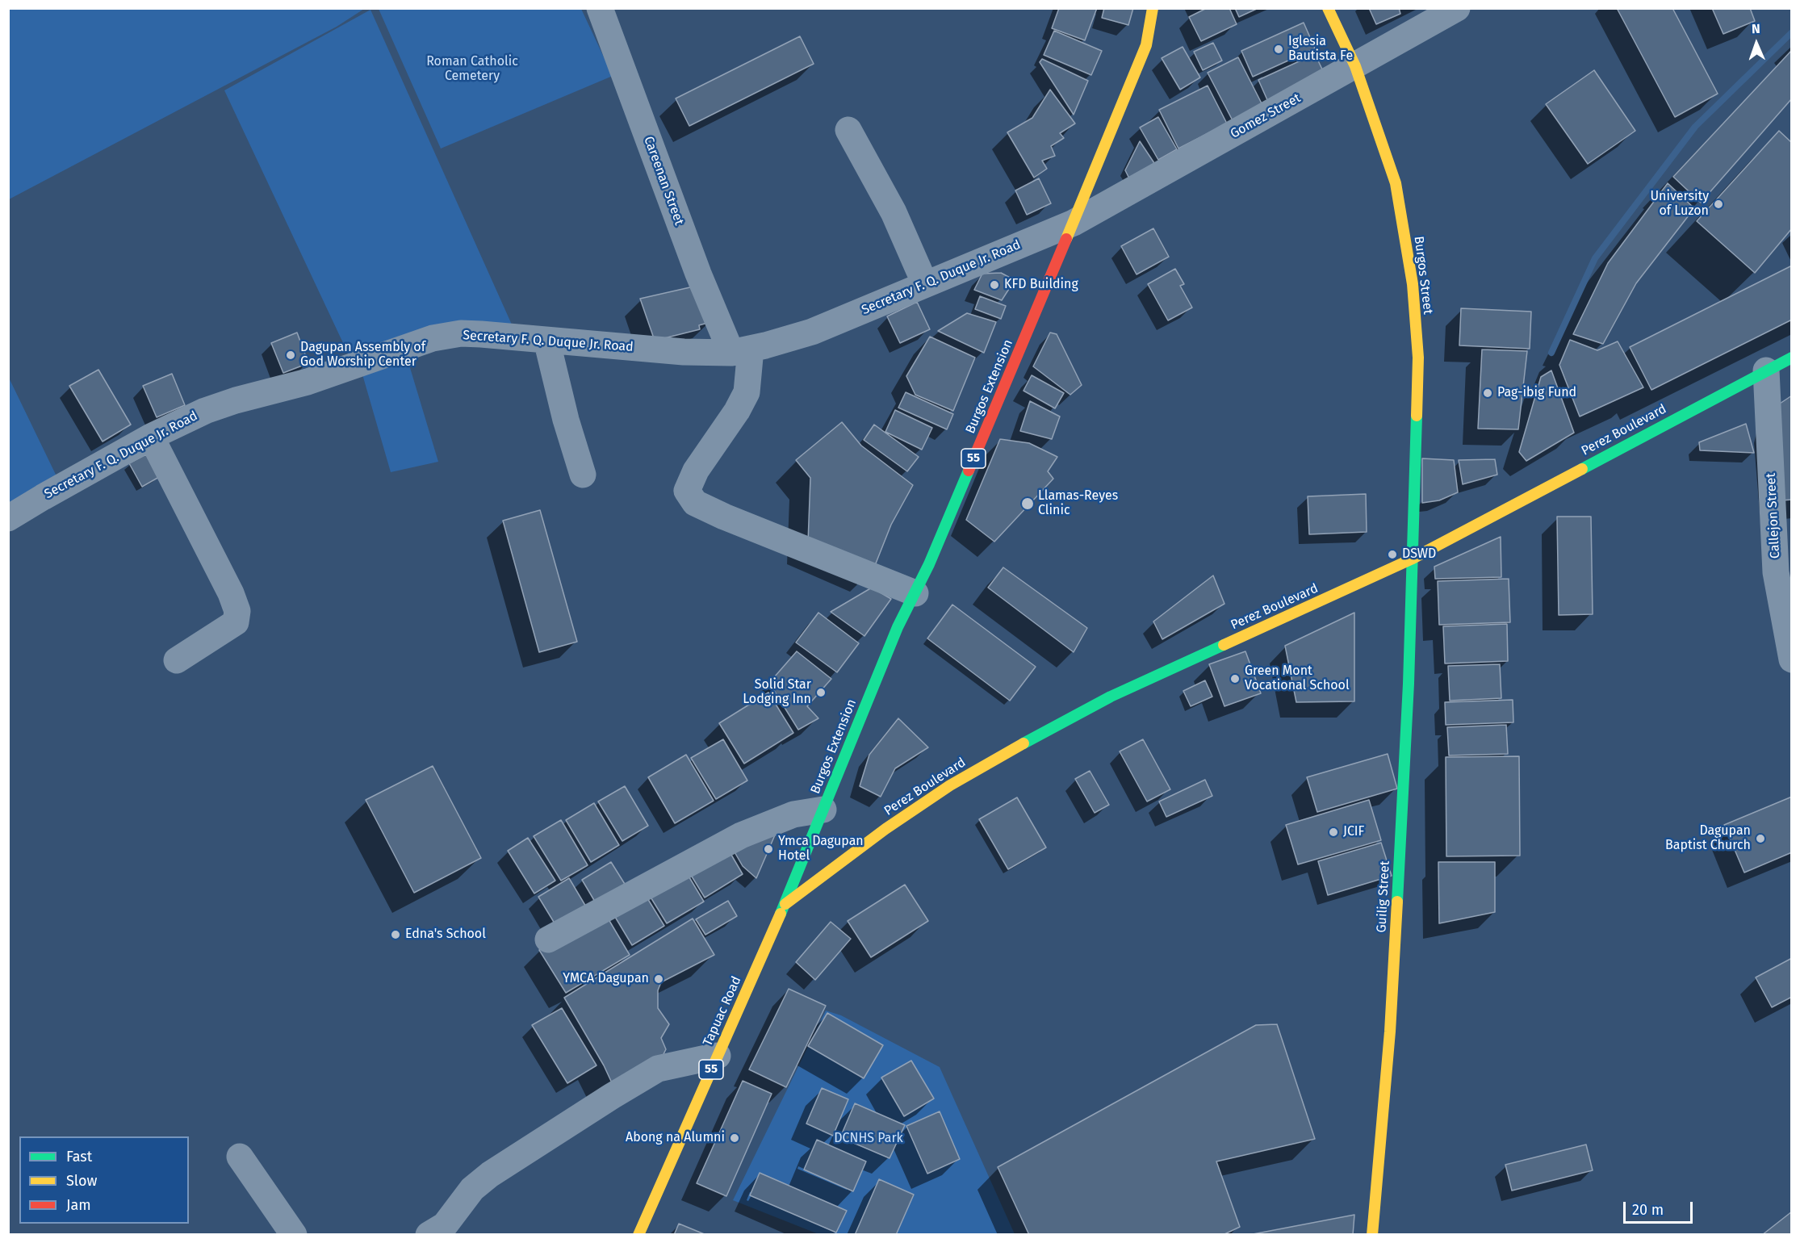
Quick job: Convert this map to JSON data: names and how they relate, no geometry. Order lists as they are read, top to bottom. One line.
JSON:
{"streets":{"main road":["Burgos Street","Burgos Extension","Perez Boulevard","55","Guilig Street","Tapuac Road"],"street":["Gomez Street","Careenan Street","Secretary F. Q. Duque Jr. Road","Callejon Street"]},"crossings":[["Gomez Street","Burgos Street"],["Gomez Street","Secretary F. Q. Duque Jr. Road"],["Gomez Street","Burgos Extension"],["Careenan Street","Secretary F. Q. Duque Jr. Road"],["Burgos Street","Perez Boulevard"],["Burgos Street","Guilig Street"],["Secretary F. Q. Duque Jr. Road","Burgos Extension"],["Burgos Extension","Perez Boulevard"],["Burgos Extension","Tapuac Road"],["Perez Boulevard","Callejon Street"],["Perez Boulevard","Guilig Street"],["Perez Boulevard","Tapuac Road"]],"parks":["Roman Catholic Cemetery","DCNHS Park"],"places":["Iglesia Bautista Fe","University of Luzon","KFD Building","Dagupan Assembly of God Worship Center","Pag-ibig Fund","Llamas-Reyes Clinic","DSWD","Green Mont Vocational School","Solid Star Lodging Inn","JCIF","Dagupan Baptist Church","Ymca Dagupan Hotel","Edna's School","YMCA Dagupan","Abong na Alumni"],"legend":["Fast","Slow","Jam"],"scale_bar":"20 m","north":"top"}
